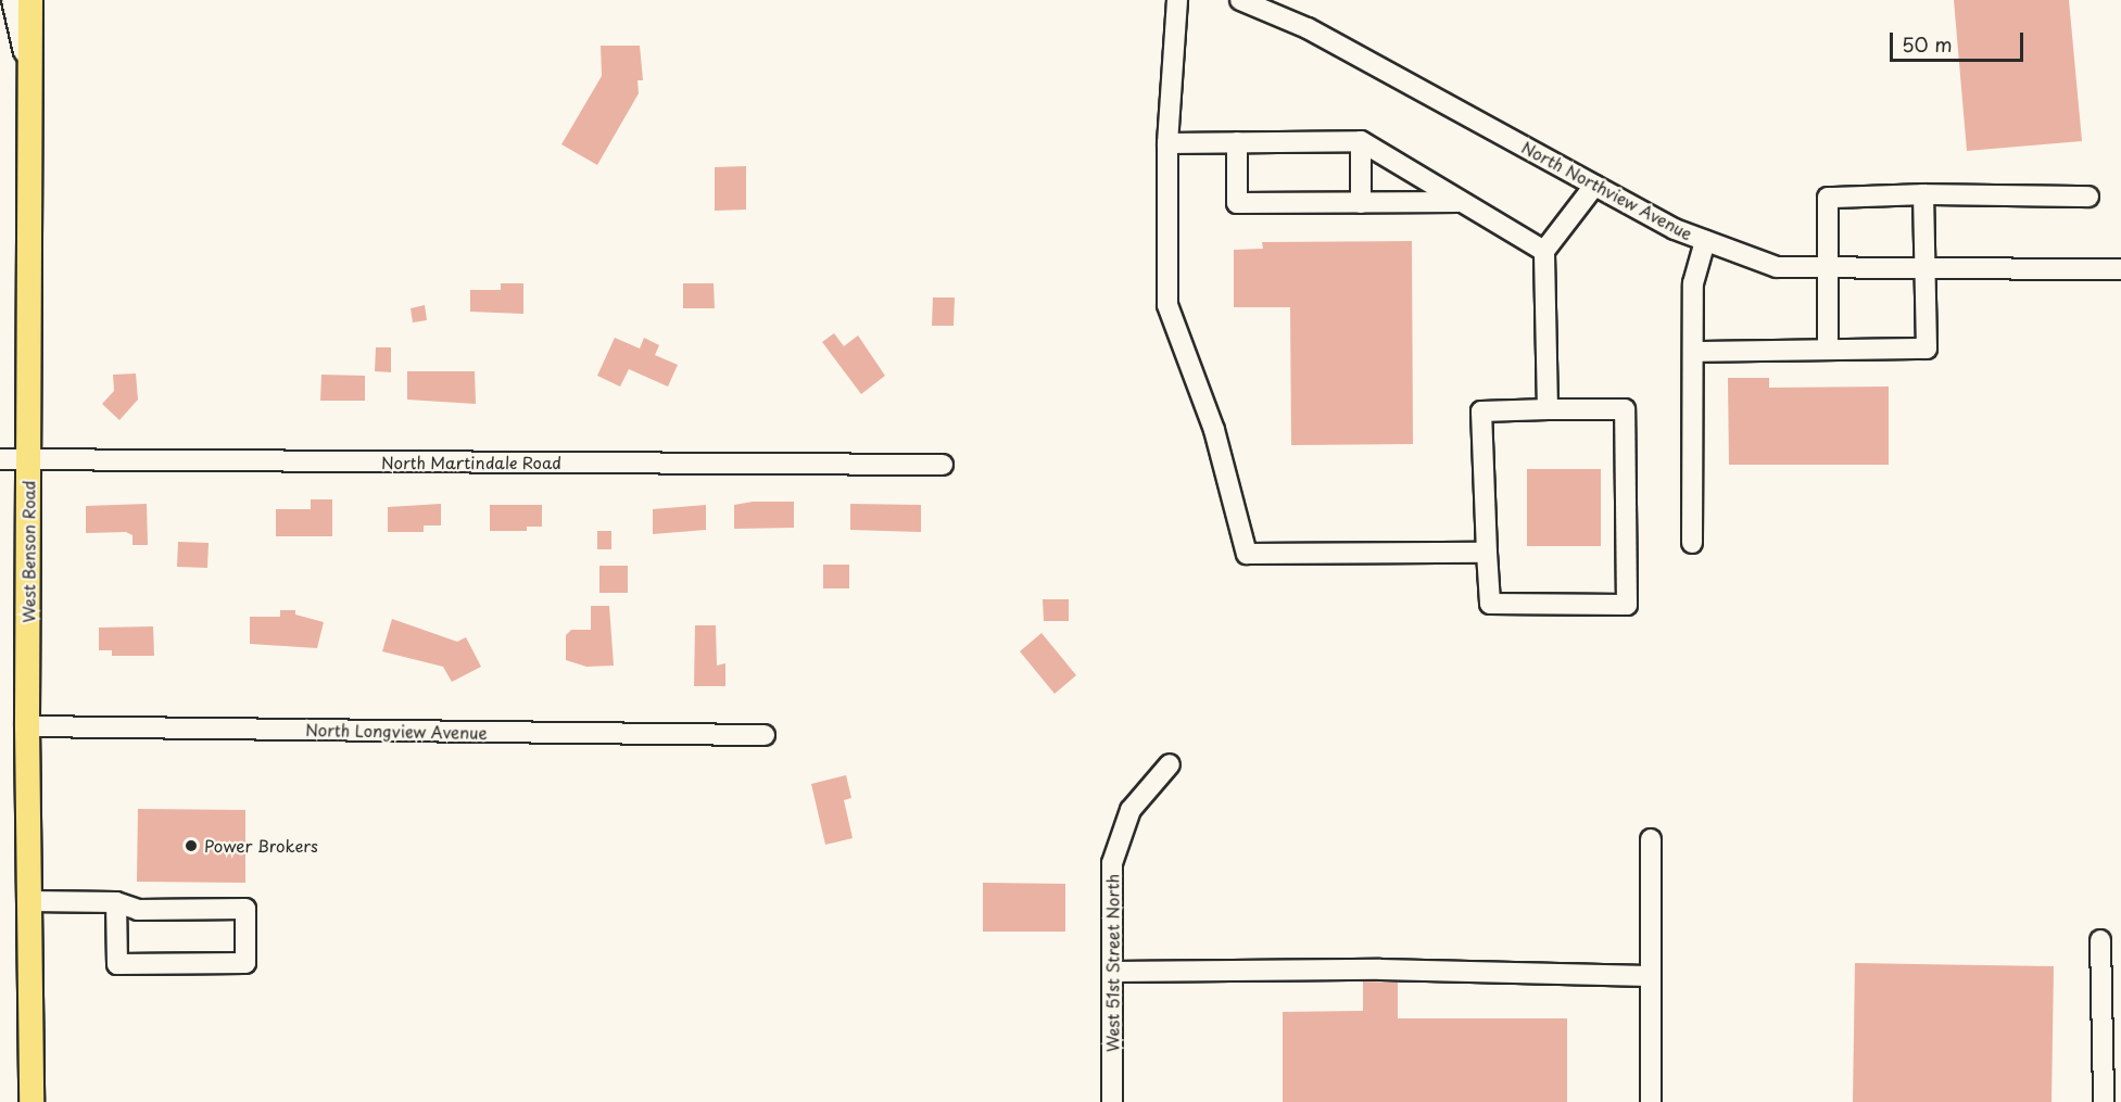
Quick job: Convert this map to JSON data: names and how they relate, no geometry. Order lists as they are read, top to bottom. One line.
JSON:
{"streets":{"main road":["West Benson Road"],"street":["North Northview Avenue","North Martindale Road","North Longview Avenue","West 51st Street North"]},"crossings":[["North Martindale Road","West Benson Road"],["West Benson Road","North Longview Avenue"]],"places":["Power Brokers"],"scale_bar":"50 m"}
